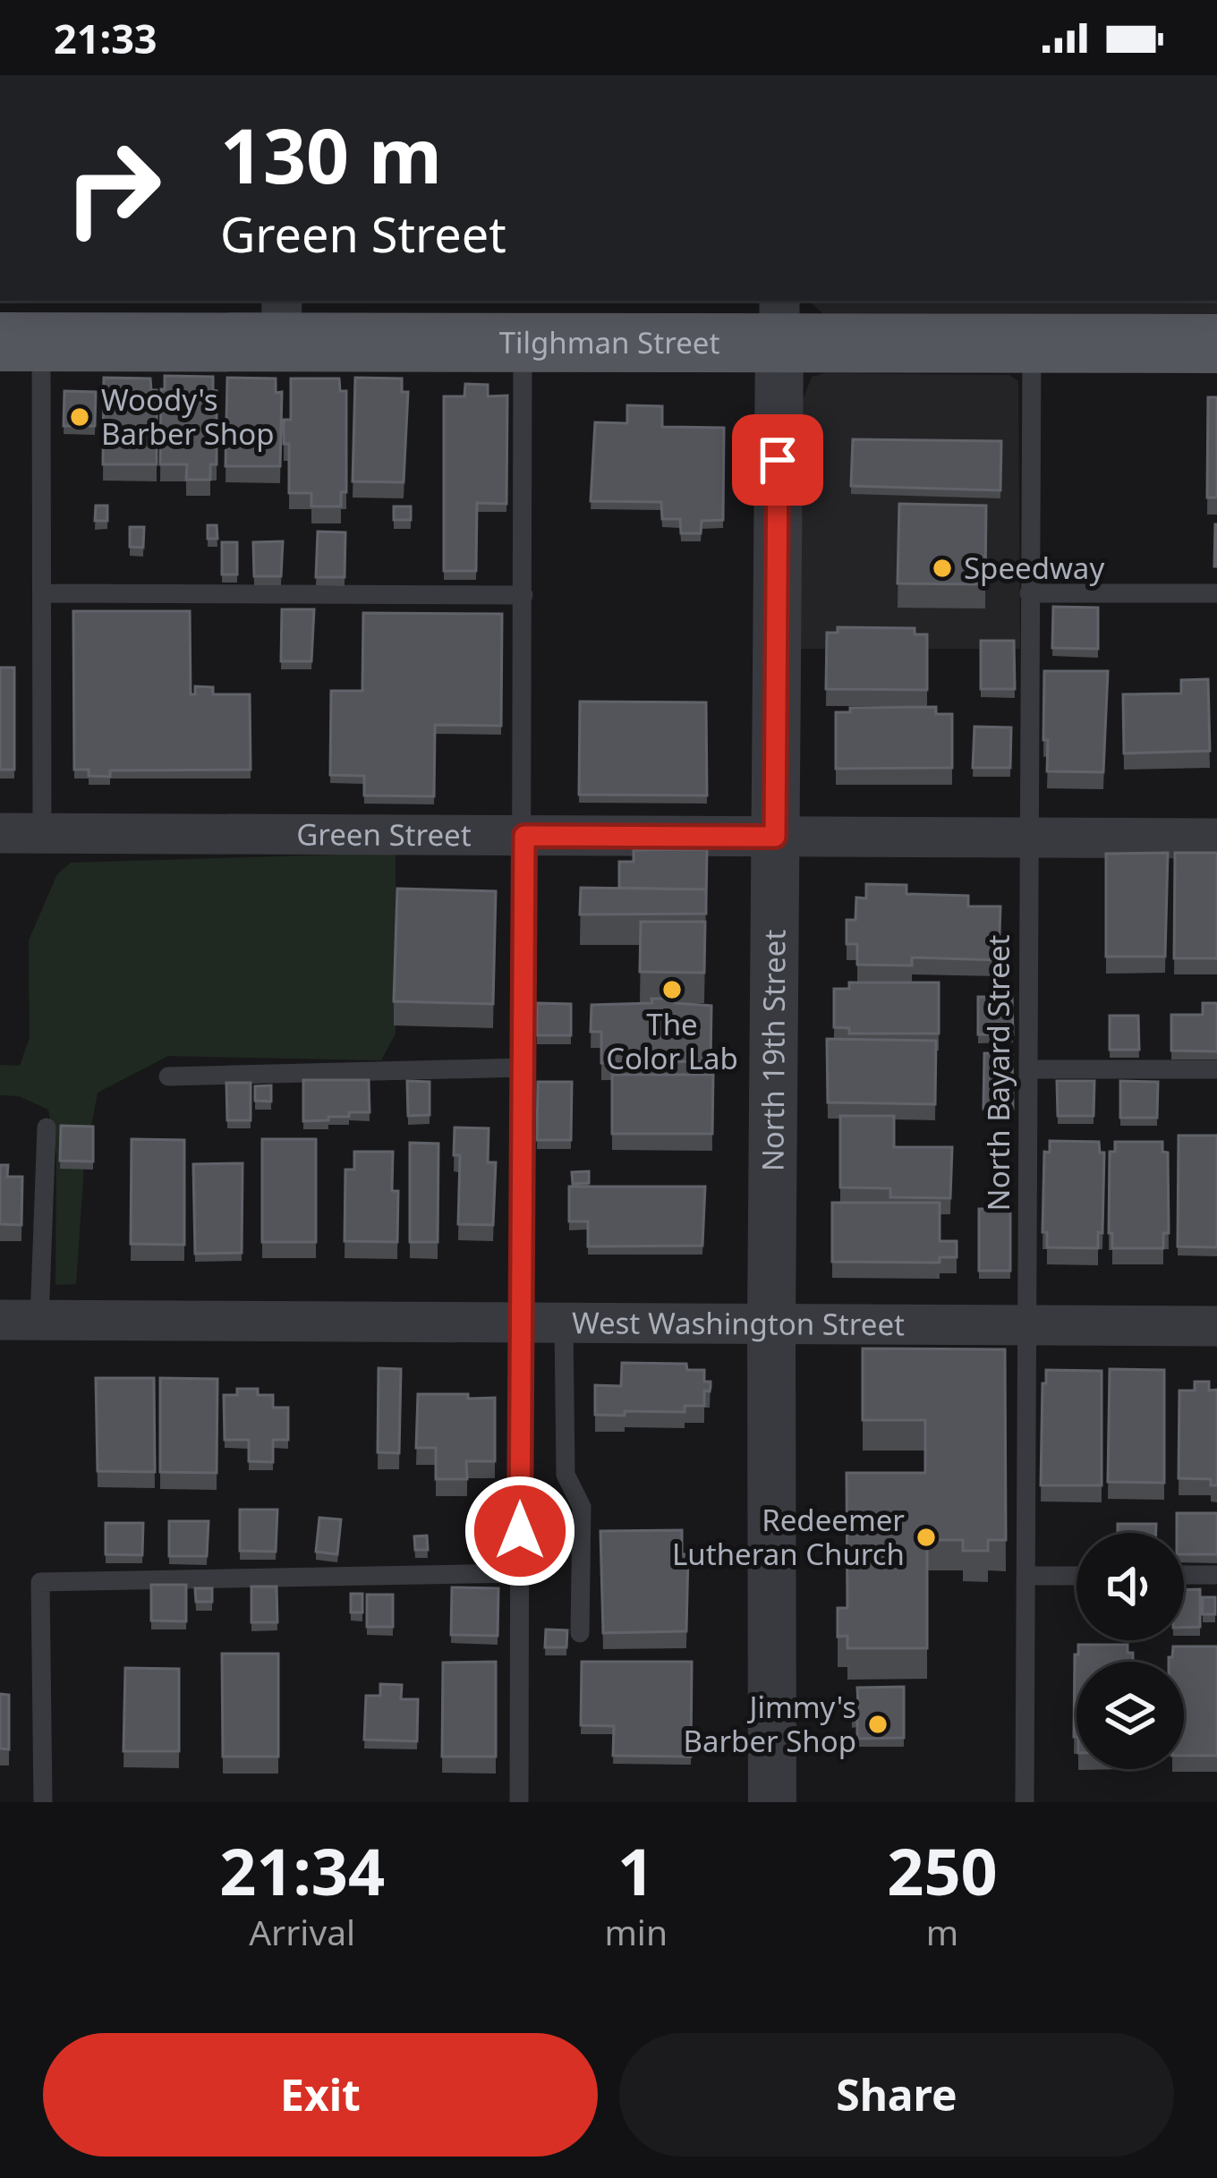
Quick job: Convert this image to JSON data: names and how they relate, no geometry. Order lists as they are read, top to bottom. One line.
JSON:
{"streets":{"main road":["Tilghman Street"],"street":["Green Street","North 19th Street","West Washington Street"],"lane":["North Bayard Street"]},"crossings":[["Tilghman Street","North 19th Street"],["Tilghman Street","North Bayard Street"],["Green Street","North 19th Street"],["Green Street","North Bayard Street"],["North 19th Street","West Washington Street"],["North Bayard Street","West Washington Street"]],"places":["Woody's Barber Shop","Speedway","The Color Lab","Redeemer Lutheran Church","Jimmy's Barber Shop"],"page":{"status":"21:33","turn":["130 m","Green Street"],"eta":["21:34","Arrival","1","min","250","m"],"buttons":["Exit","Share"]}}
